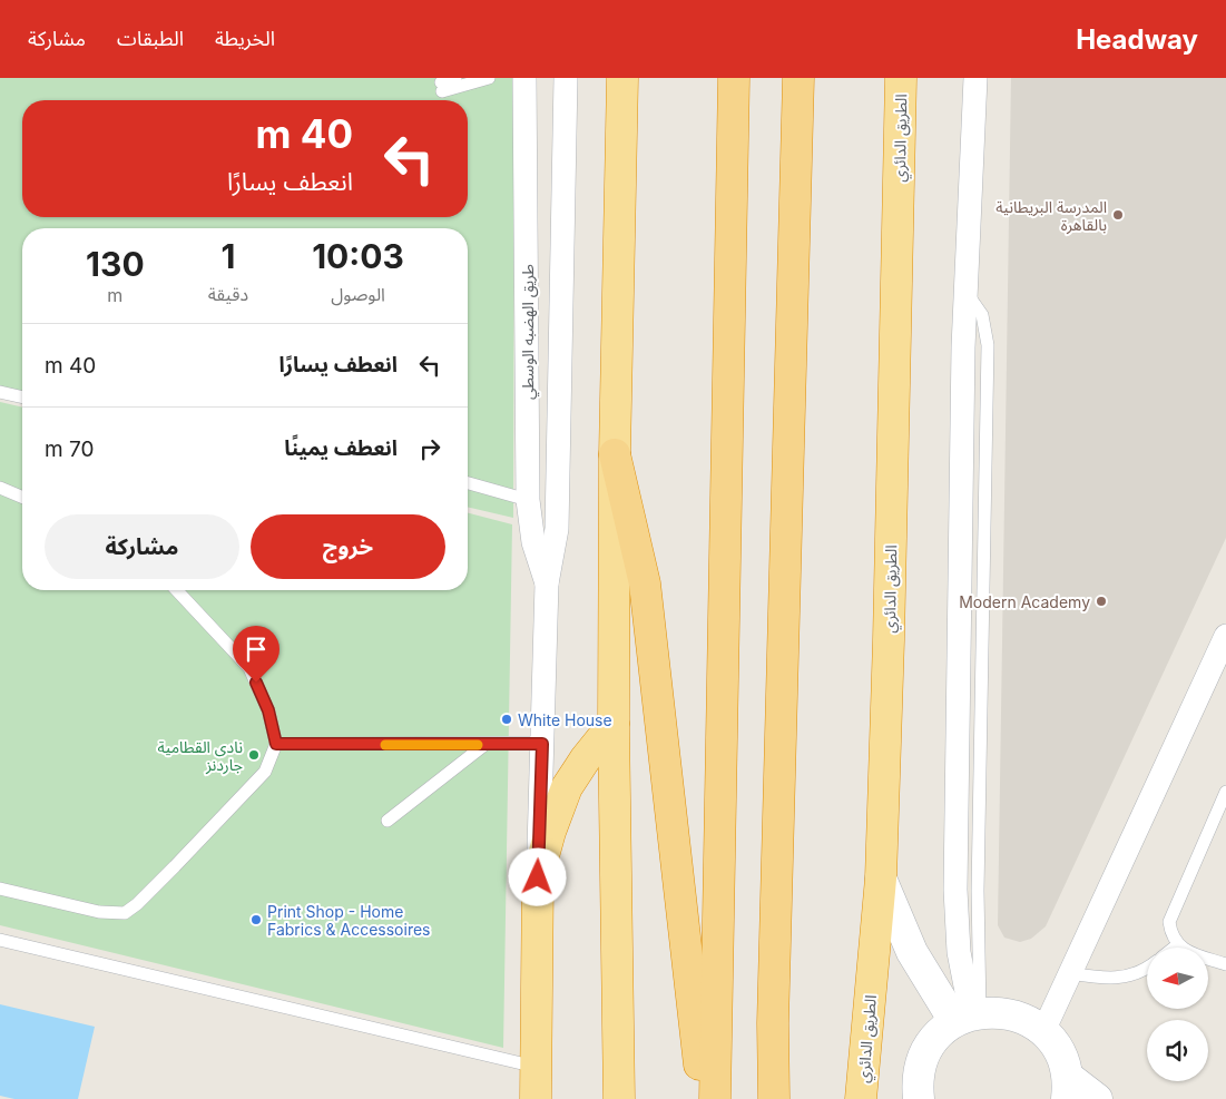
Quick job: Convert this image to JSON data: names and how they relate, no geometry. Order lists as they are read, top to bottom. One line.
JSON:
{"streets":{"highway":["الطريق الدائري"],"street":["طريق الهضبه الوسطي"]},"places":["المدرسة البريطانية بالقاهرة","Modern Academy","White House","نادى القطامية جاردنز","Print Shop - Home Fabrics & Accessoires"],"north":"left","page":{"header":"Headway","nav":["الخريطة","الطبقات","مشاركة"],"turn":["40 m","انعطف يسارًا"],"eta":["10:03","الوصول","1","دقيقة","130","m"],"list":[{"name":"انعطف يسارًا","value":"40 m"},{"name":"انعطف يمينًا","value":"70 m"}],"buttons":["خروج","مشاركة"]}}
